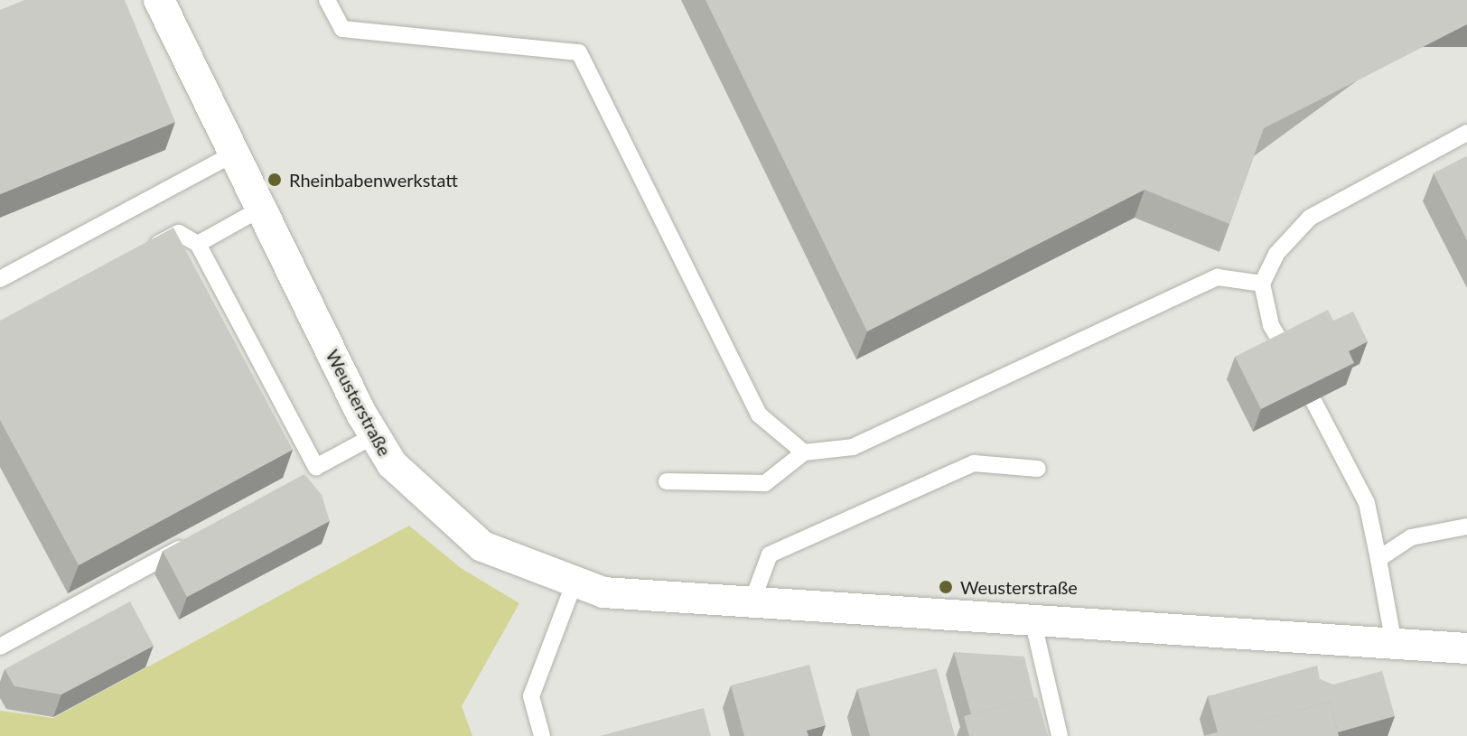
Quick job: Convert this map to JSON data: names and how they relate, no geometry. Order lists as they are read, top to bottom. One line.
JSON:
{"streets":{"street":["Weusterstraße"]},"places":["Rheinbabenwerkstatt","Weusterstraße"]}
